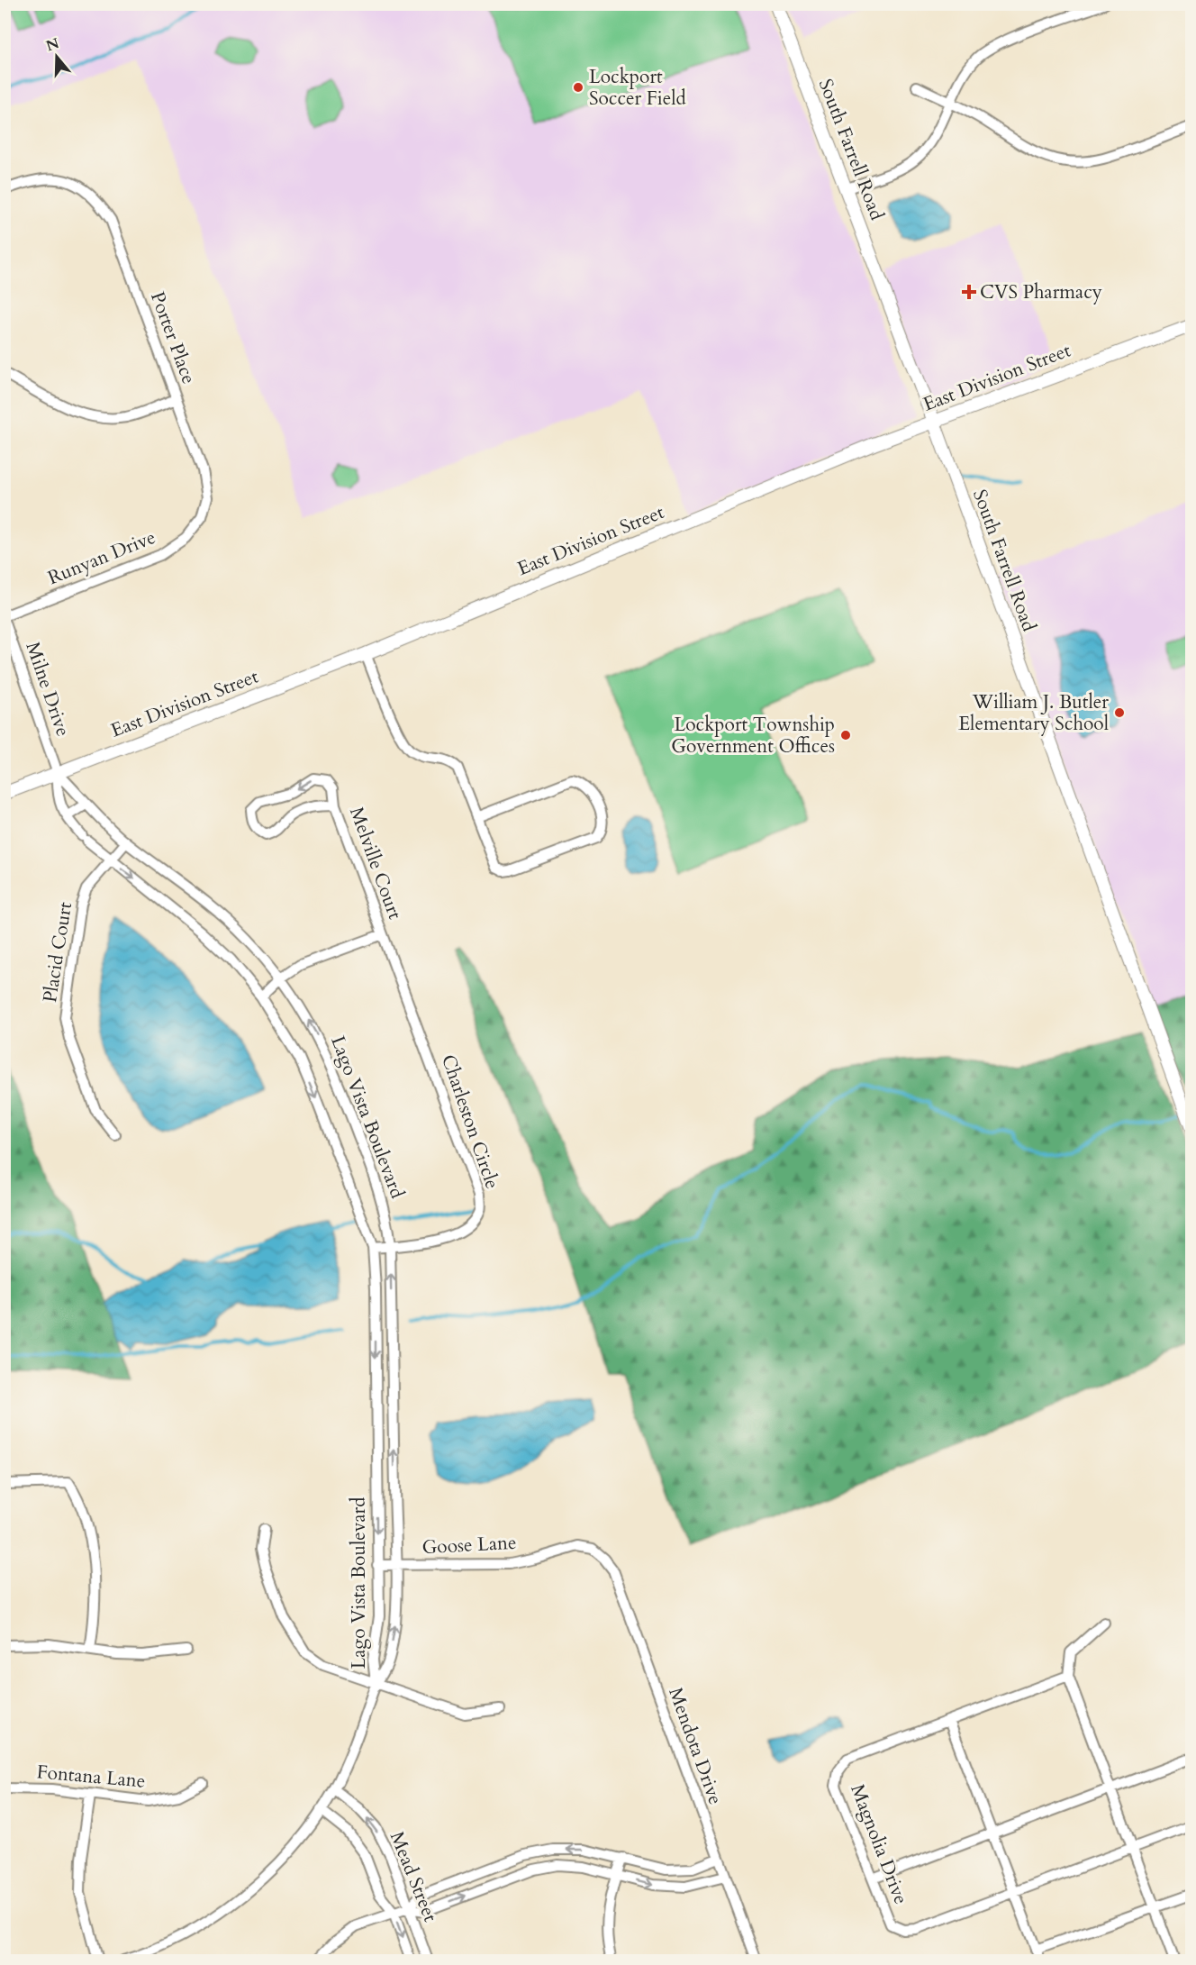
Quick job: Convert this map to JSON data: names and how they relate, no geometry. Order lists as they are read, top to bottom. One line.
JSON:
{"streets":{"street":["South Farrell Road","Porter Place","East Division Street","Runyan Drive","Milne Drive","Melville Court","Placid Court","Lago Vista Boulevard","Charleston Circle","Goose Lane","Mendota Drive","Fontana Lane","Magnolia Drive","Mead Street"]},"crossings":[["South Farrell Road","East Division Street"],["Porter Place","Runyan Drive"],["East Division Street","Milne Drive"],["East Division Street","Lago Vista Boulevard"],["Runyan Drive","Milne Drive"],["Milne Drive","Lago Vista Boulevard"],["Melville Court","Charleston Circle"],["Placid Court","Lago Vista Boulevard"],["Lago Vista Boulevard","Charleston Circle"],["Lago Vista Boulevard","Goose Lane"],["Lago Vista Boulevard","Mead Street"],["Goose Lane","Mendota Drive"]],"places":{"other":["Lockport Soccer Field","William J. Butler Elementary School","Lockport Township Government Offices"],"health":["CVS Pharmacy"]},"north":"top"}
